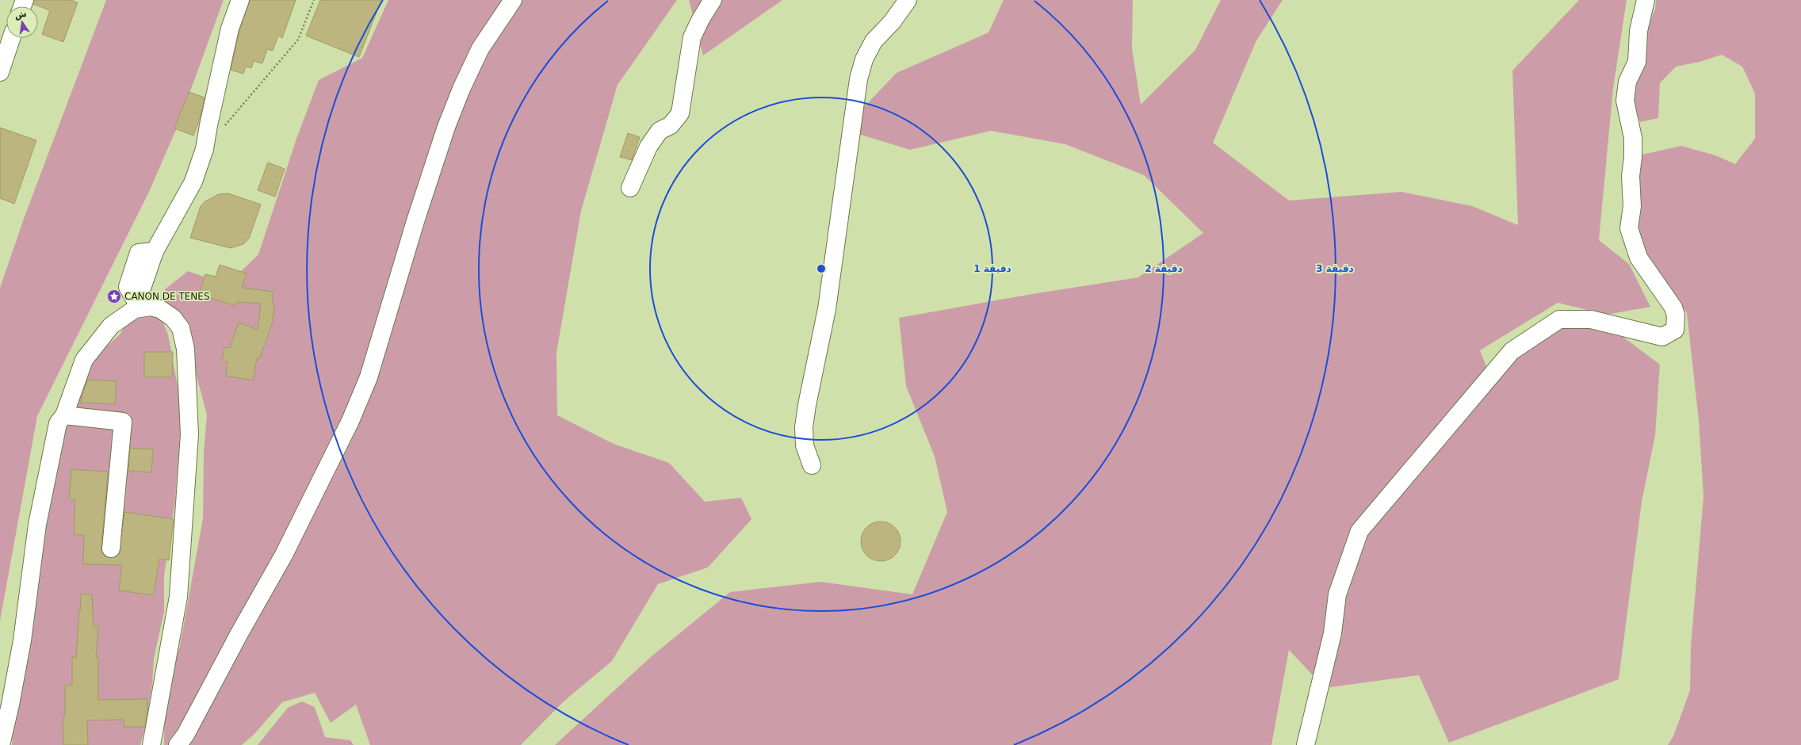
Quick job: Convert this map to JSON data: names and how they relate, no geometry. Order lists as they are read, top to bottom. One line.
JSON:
{"places":{"place":["CANON DE TENES"]},"north":"top","rings":["1 دقيقة","2 دقيقة","3 دقيقة"]}
